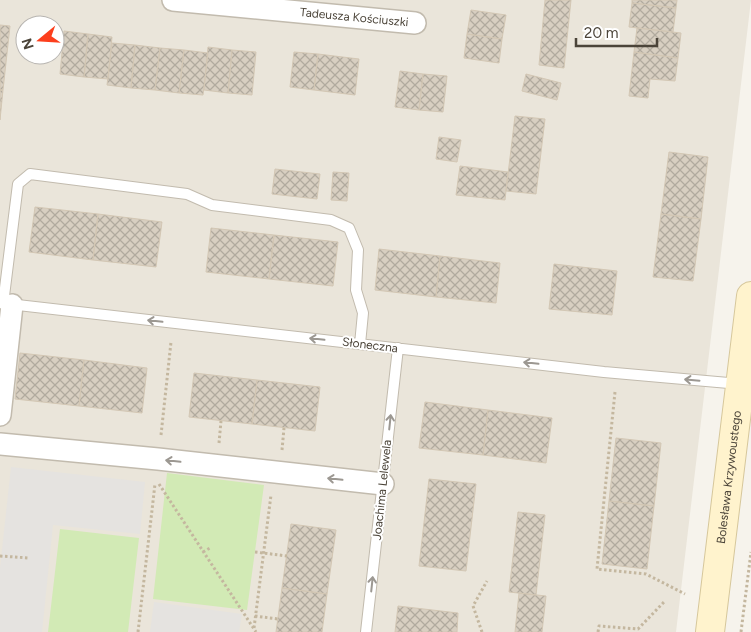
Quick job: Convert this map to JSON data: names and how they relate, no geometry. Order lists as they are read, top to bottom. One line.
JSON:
{"streets":{"street":["Tadeusza Kościuszki","Bolesława Krzywoustego"],"lane":["Słoneczna","Joachima Lelewela"]},"crossings":[["Słoneczna","Bolesława Krzywoustego"],["Słoneczna","Joachima Lelewela"]],"one_way":["Słoneczna","Joachima Lelewela"],"scale_bar":"20 m","north":"left"}
